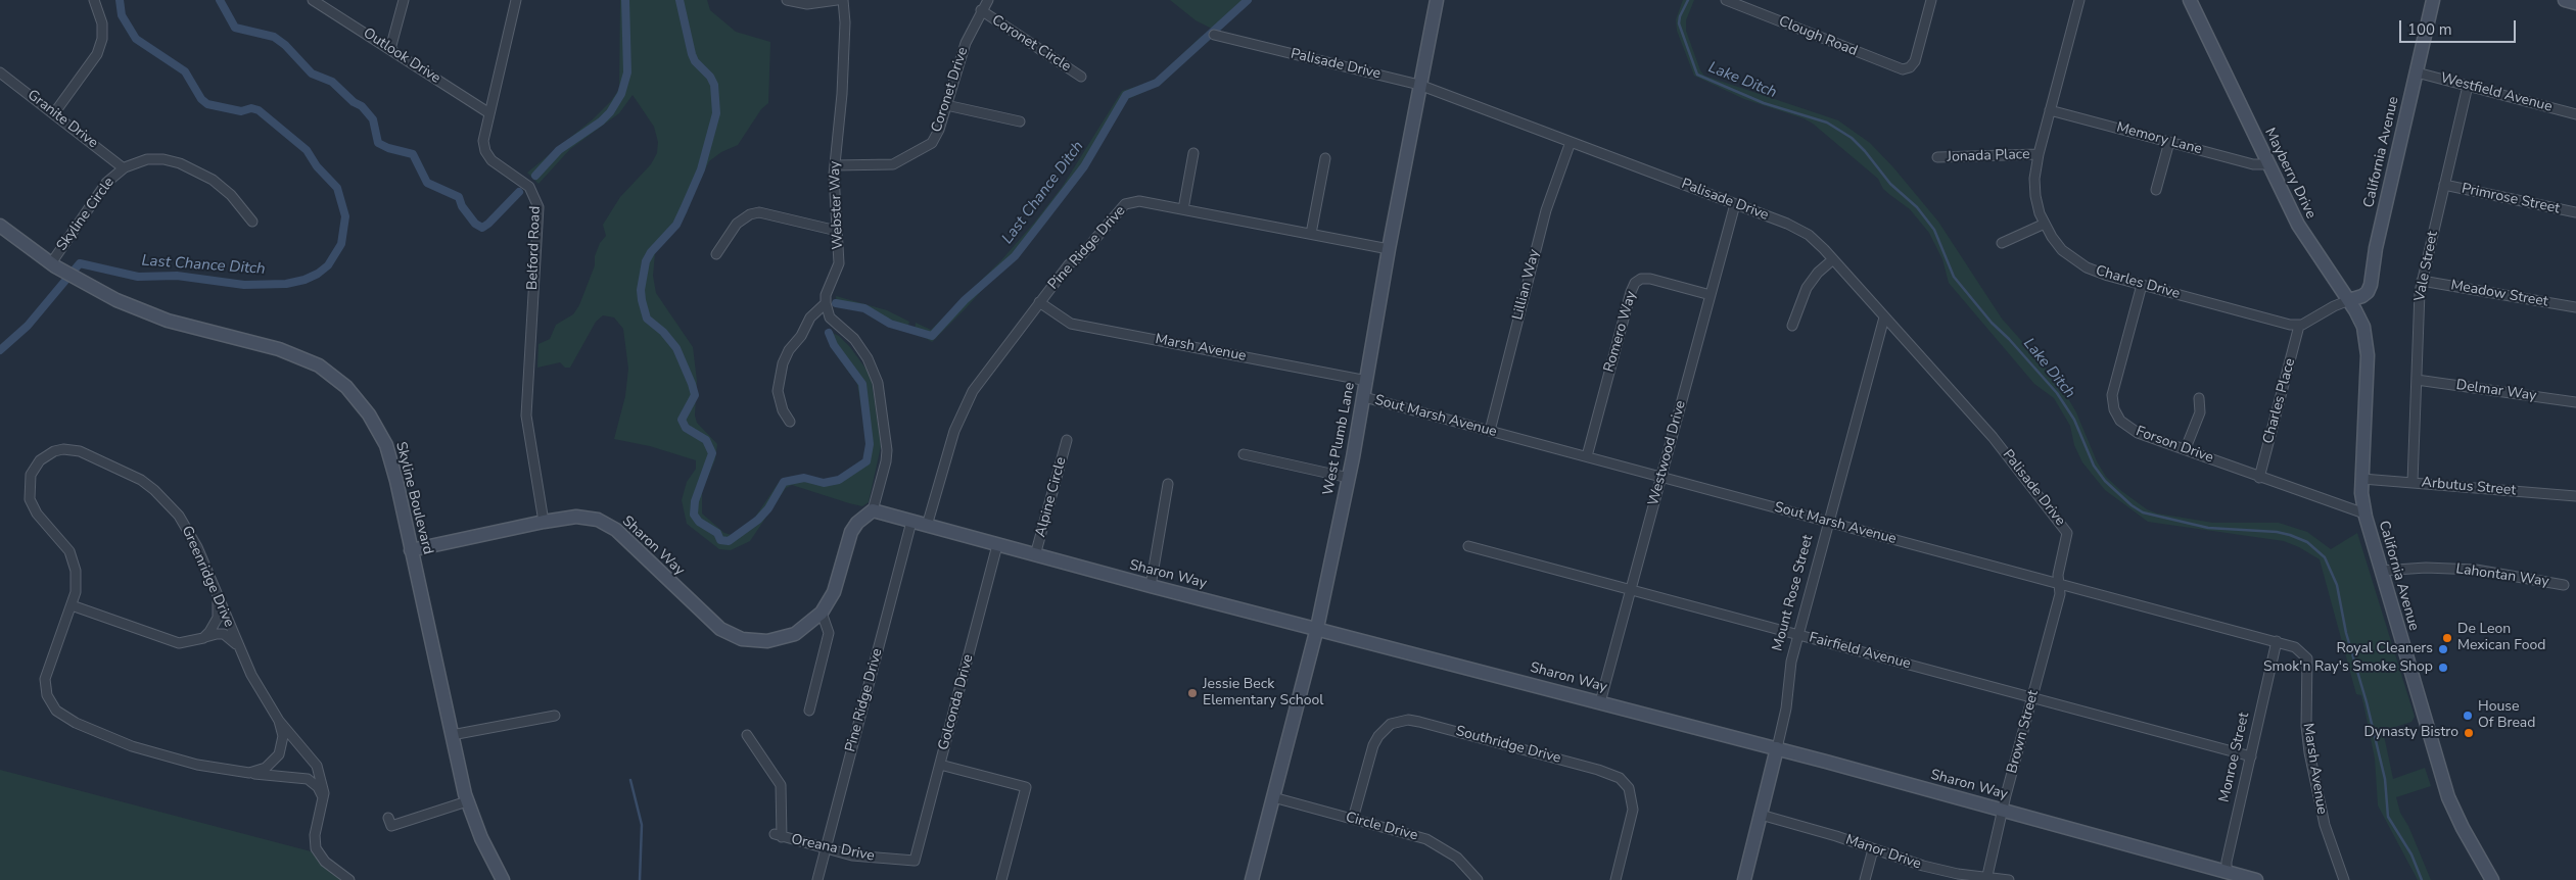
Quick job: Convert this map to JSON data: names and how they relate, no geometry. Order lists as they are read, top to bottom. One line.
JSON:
{"streets":{"street":["Clough Road","Coronet Circle","Outlook Drive","Palisade Drive","Coronet Drive","Westfield Avenue","Granite Drive","Memory Lane","California Avenue","Jonada Place","Mayberry Drive","Primrose Street","Webster Way","Skyline Circle","Belford Road","Pine Ridge Drive","Vale Street","Charles Drive","Lillian Way","Meadow Street","Romero Way","Marsh Avenue","Delmar Way","Charles Place","Sout Marsh Avenue","West Plumb Lane","Forson Drive","Westwood Drive","Arbutus Street","Alpine Circle","Skyline Boulevard","Sharon Way","Lahontan Way","Greenridge Drive","Mount Rose Street","Fairfield Avenue","Golconda Drive","Brown Street","Southridge Drive","Monroe Street","Circle Drive","Oreana Drive","Manor Drive"]},"crossings":[["Coronet Circle","Coronet Drive"],["Outlook Drive","Belford Road"],["Palisade Drive","Lillian Way"],["Palisade Drive","Sout Marsh Avenue"],["Palisade Drive","West Plumb Lane"],["Palisade Drive","Westwood Drive"],["Palisade Drive","Mount Rose Street"],["Palisade Drive","Brown Street"],["Coronet Drive","Webster Way"],["Westfield Avenue","California Avenue"],["Westfield Avenue","Vale Street"],["Granite Drive","Skyline Circle"],["Memory Lane","Mayberry Drive"],["Memory Lane","Charles Drive"],["California Avenue","Mayberry Drive"],["California Avenue","Forson Drive"],["California Avenue","Arbutus Street"],["California Avenue","Lahontan Way"],["Jonada Place","Charles Drive"],["Primrose Street","Vale Street"],["Skyline Circle","Skyline Boulevard"],["Belford Road","Sharon Way"],["Pine Ridge Drive","Marsh Avenue"],["Pine Ridge Drive","West Plumb Lane"],["Pine Ridge Drive","Sharon Way"],["Pine Ridge Drive","Oreana Drive"],["Vale Street","Meadow Street"],["Vale Street","Delmar Way"],["Vale Street","Arbutus Street"],["Charles Drive","Charles Place"],["Charles Drive","Forson Drive"],["Lillian Way","Sout Marsh Avenue"],["Romero Way","Sout Marsh Avenue"],["Romero Way","Westwood Drive"],["Marsh Avenue","Sout Marsh Avenue"],["Marsh Avenue","West Plumb Lane"],["Charles Place","Forson Drive"],["Sout Marsh Avenue","West Plumb Lane"],["Sout Marsh Avenue","Westwood Drive"],["Sout Marsh Avenue","Mount Rose Street"],["Sout Marsh Avenue","Brown Street"],["Sout Marsh Avenue","Monroe Street"],["West Plumb Lane","Sharon Way"],["West Plumb Lane","Circle Drive"],["Westwood Drive","Sharon Way"],["Westwood Drive","Fairfield Avenue"],["Alpine Circle","Sharon Way"],["Skyline Boulevard","Sharon Way"],["Sharon Way","Mount Rose Street"],["Sharon Way","Golconda Drive"],["Sharon Way","Brown Street"],["Sharon Way","Monroe Street"],["Mount Rose Street","Fairfield Avenue"],["Mount Rose Street","Manor Drive"],["Fairfield Avenue","Brown Street"],["Fairfield Avenue","Monroe Street"],["Golconda Drive","Oreana Drive"],["Brown Street","Manor Drive"],["Southridge Drive","Circle Drive"]],"water":["Lake Ditch","Last Chance Ditch"],"places":["De Leon Mexican Food","Royal Cleaners","Smok'n Ray's Smoke Shop","Jessie Beck Elementary School","House Of Bread","Dynasty Bistro"],"scale_bar":"100 m"}
